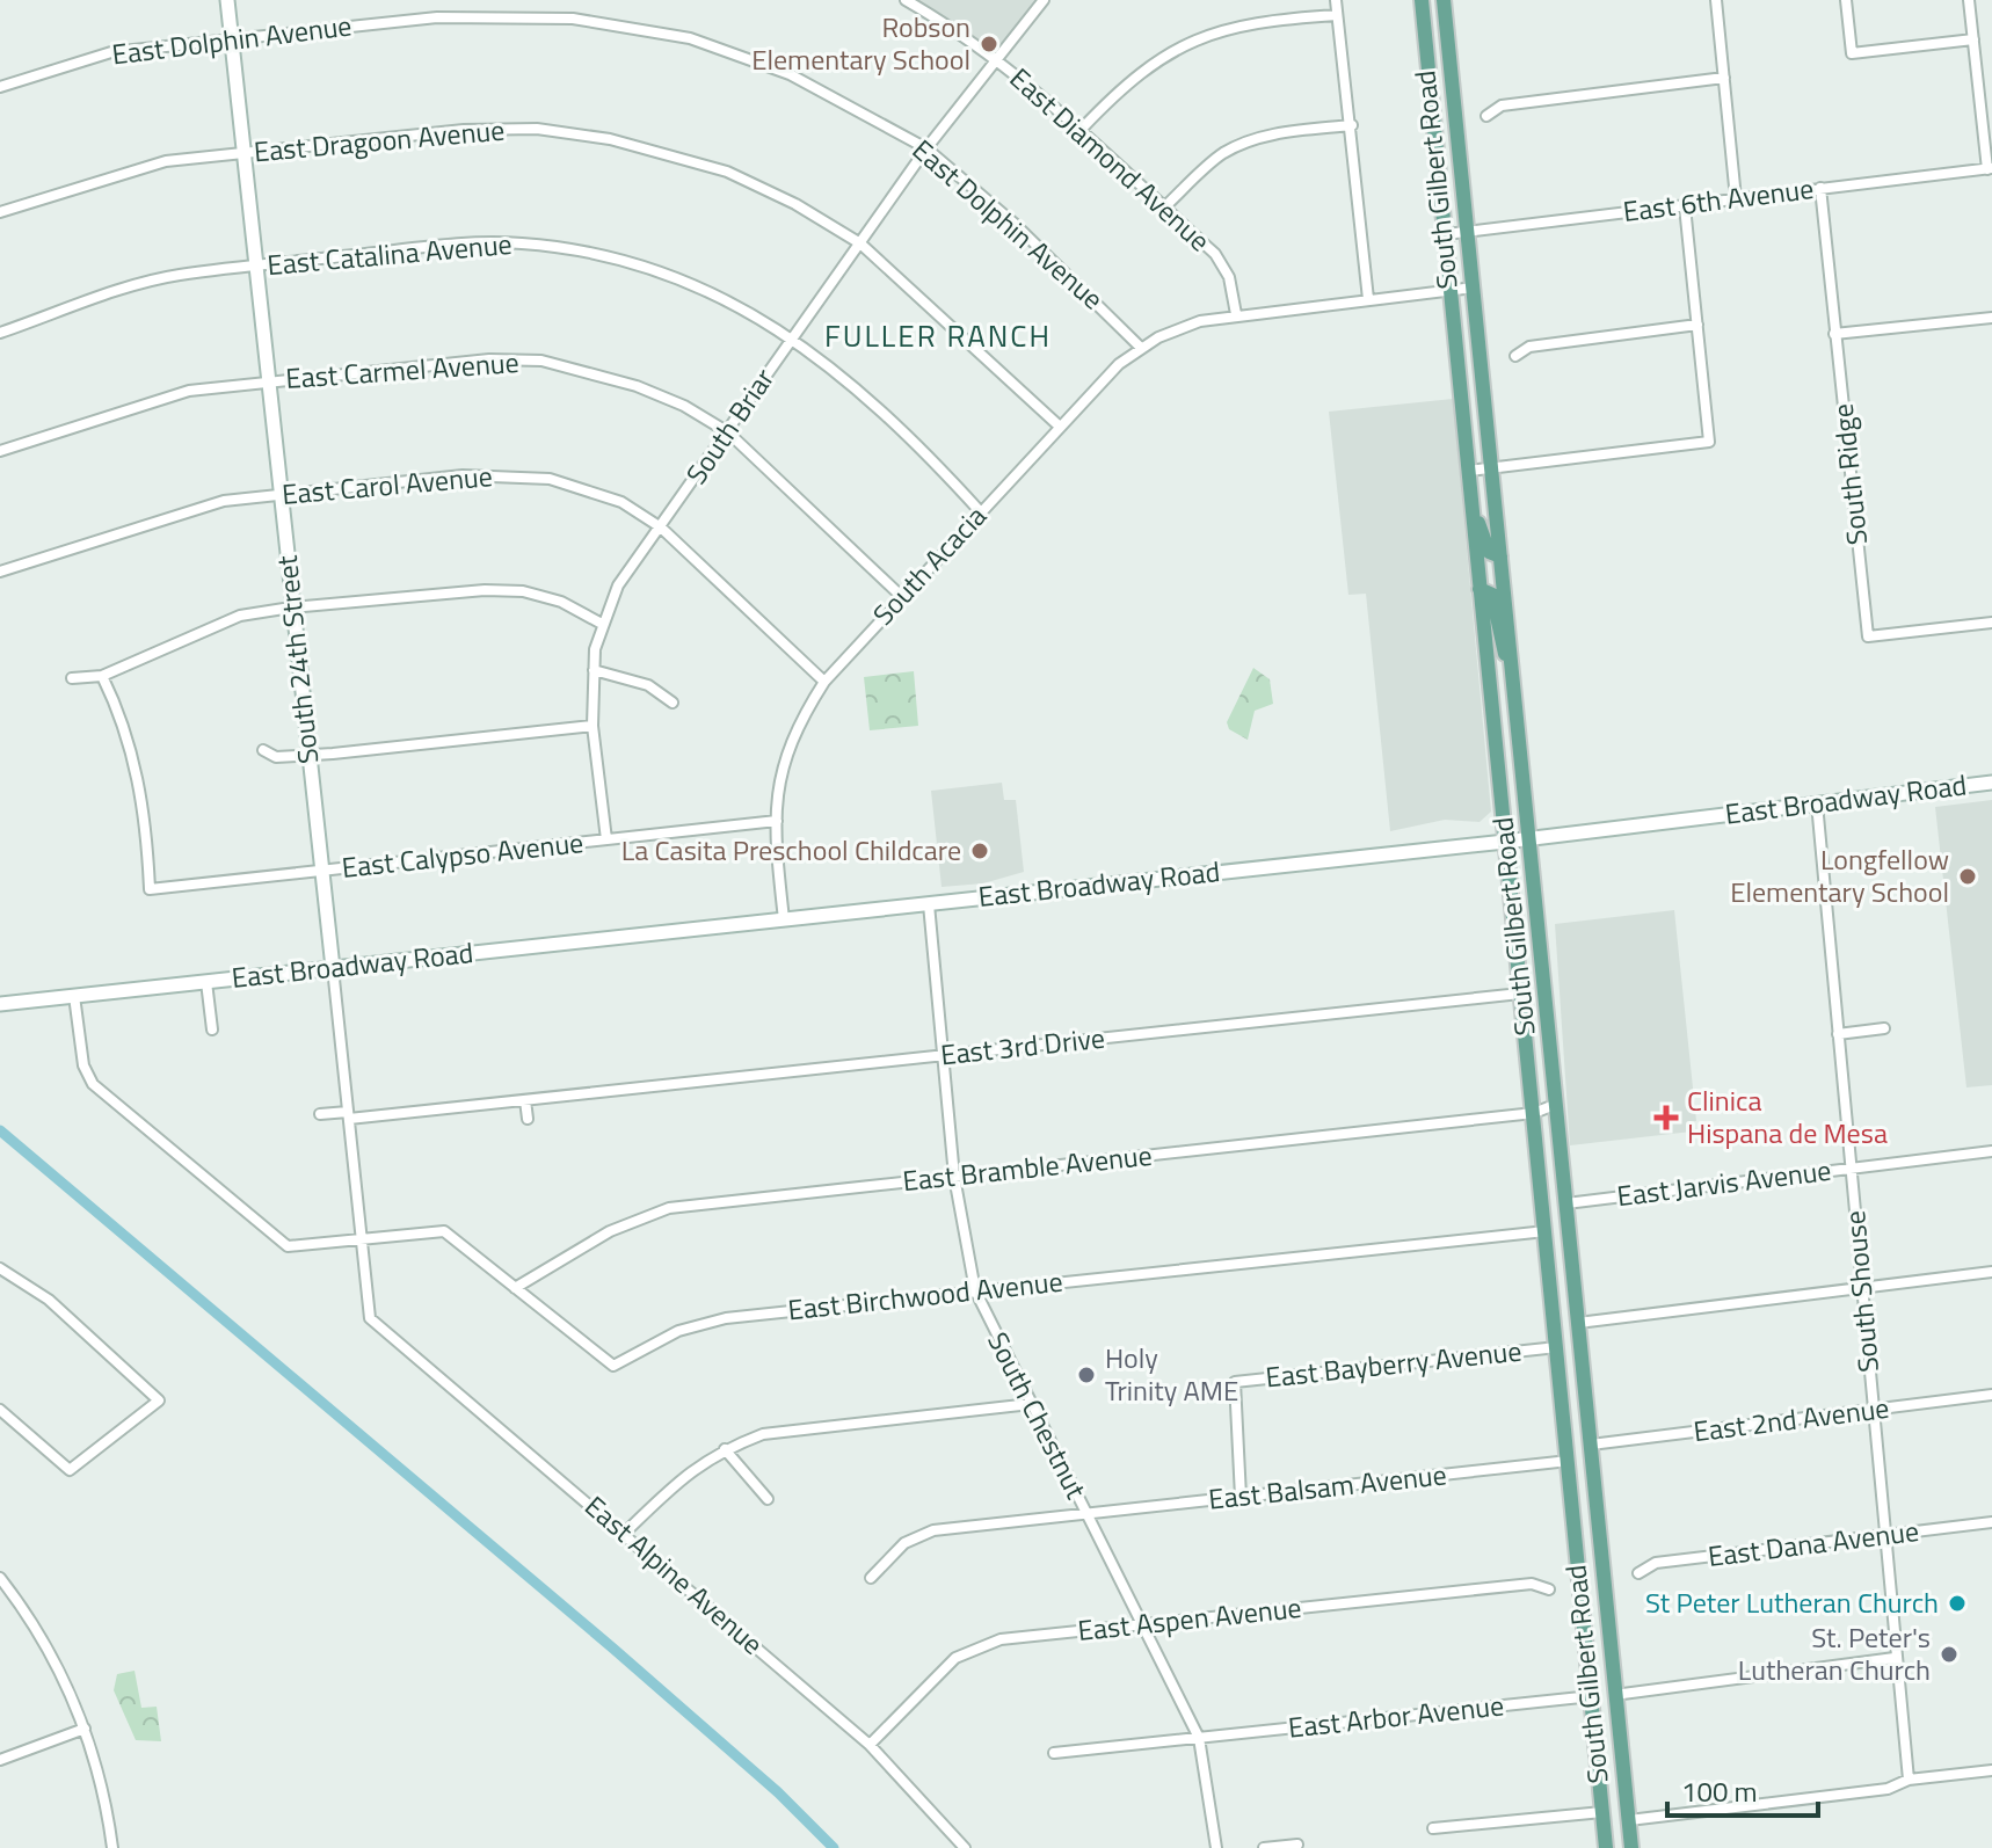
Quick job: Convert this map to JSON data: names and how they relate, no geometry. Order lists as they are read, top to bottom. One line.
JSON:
{"streets":{"main road":["South Gilbert Road","South 24th Street","East Broadway Road"],"street":["East Dolphin Avenue","East Dragoon Avenue","East Diamond Avenue","East 6th Avenue","East Catalina Avenue","East Carmel Avenue","South Briar","South Ridge","East Carol Avenue","South Acacia","East Calypso Avenue","East 3rd Drive","East Bramble Avenue","East Jarvis Avenue","South Shouse","East Birchwood Avenue","East Bayberry Avenue","South Chestnut","East 2nd Avenue","East Balsam Avenue","East Dana Avenue","East Alpine Avenue","East Aspen Avenue","East Arbor Avenue"]},"crossings":[["East Dolphin Avenue","South Briar"],["East Dolphin Avenue","South Acacia"],["East Dolphin Avenue","South 24th Street"],["East Dragoon Avenue","South Briar"],["East Dragoon Avenue","South Acacia"],["East Dragoon Avenue","South 24th Street"],["East Diamond Avenue","South Briar"],["East Diamond Avenue","South Acacia"],["South Gilbert Road","East 6th Avenue"],["South Gilbert Road","South Acacia"],["South Gilbert Road","East Broadway Road"],["South Gilbert Road","East 3rd Drive"],["South Gilbert Road","East Bramble Avenue"],["South Gilbert Road","East Jarvis Avenue"],["South Gilbert Road","East Birchwood Avenue"],["South Gilbert Road","East Bayberry Avenue"],["South Gilbert Road","East 2nd Avenue"],["South Gilbert Road","East Balsam Avenue"],["South Gilbert Road","East Arbor Avenue"],["East 6th Avenue","South Ridge"],["East Catalina Avenue","South Briar"],["East Catalina Avenue","South Acacia"],["East Catalina Avenue","South 24th Street"],["East Carmel Avenue","South Briar"],["East Carmel Avenue","South Acacia"],["East Carmel Avenue","South 24th Street"],["South Briar","East Carol Avenue"],["South Briar","East Calypso Avenue"],["East Carol Avenue","South Acacia"],["East Carol Avenue","South 24th Street"],["South Acacia","East Broadway Road"],["South Acacia","East Calypso Avenue"],["South 24th Street","East Broadway Road"],["South 24th Street","East Calypso Avenue"],["South 24th Street","East 3rd Drive"],["South 24th Street","East Birchwood Avenue"],["South 24th Street","East Alpine Avenue"],["East Broadway Road","South Shouse"],["East Broadway Road","South Chestnut"],["East 3rd Drive","South Chestnut"],["East Bramble Avenue","East Birchwood Avenue"],["East Bramble Avenue","South Chestnut"],["East Jarvis Avenue","South Shouse"],["South Shouse","East 2nd Avenue"],["South Shouse","East Dana Avenue"],["East Birchwood Avenue","South Chestnut"],["East Bayberry Avenue","East Balsam Avenue"],["South Chestnut","East Balsam Avenue"],["South Chestnut","East Aspen Avenue"],["South Chestnut","East Arbor Avenue"],["East Alpine Avenue","East Aspen Avenue"]],"districts":["FULLER RANCH"],"places":{"other":["Robson Elementary School","La Casita Preschool Childcare","Longfellow Elementary School","Holy Trinity AME","St Peter Lutheran Church","St. Peter's Lutheran Church"],"health":["Clinica Hispana de Mesa"]},"scale_bar":"100 m"}
